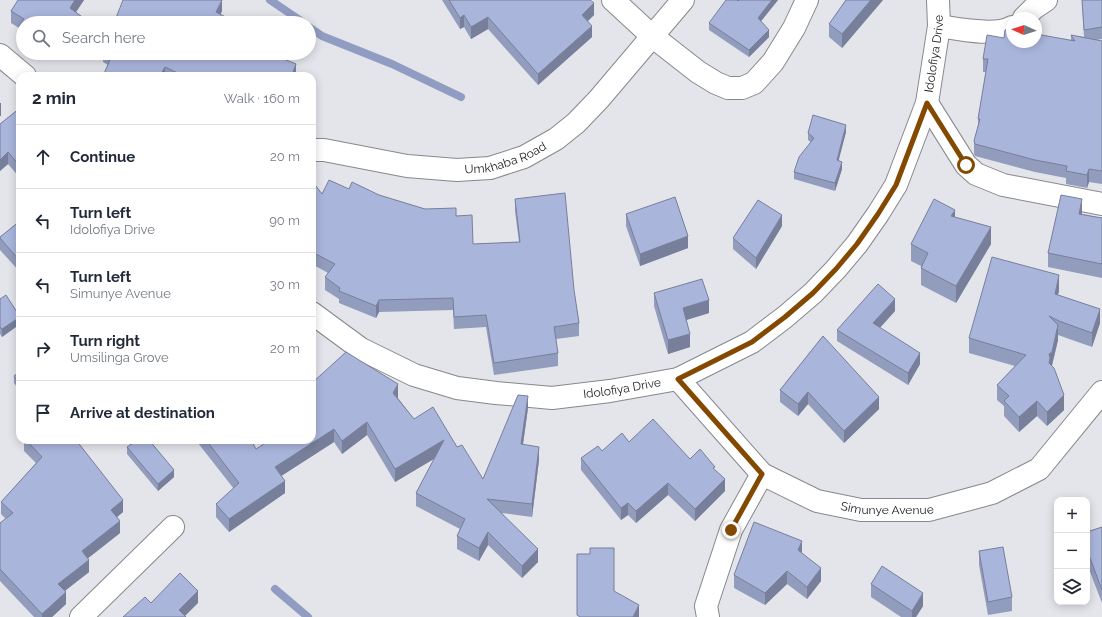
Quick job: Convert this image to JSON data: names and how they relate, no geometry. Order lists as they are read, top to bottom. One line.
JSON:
{"streets":{"street":["Idolofiya Drive","Umkhaba Road","Simunye Avenue"]},"crossings":[["Idolofiya Drive","Simunye Avenue"]],"north":"left","page":{"search":"Search here","heading":["2 min","Walk · 160 m"],"list":[["Continue","20 m"],["Turn left","Idolofiya Drive","90 m"],["Turn left","Simunye Avenue","30 m"],["Turn right","Umsilinga Grove","20 m"],"Arrive at destination"],"map_buttons":["+","−"]}}
